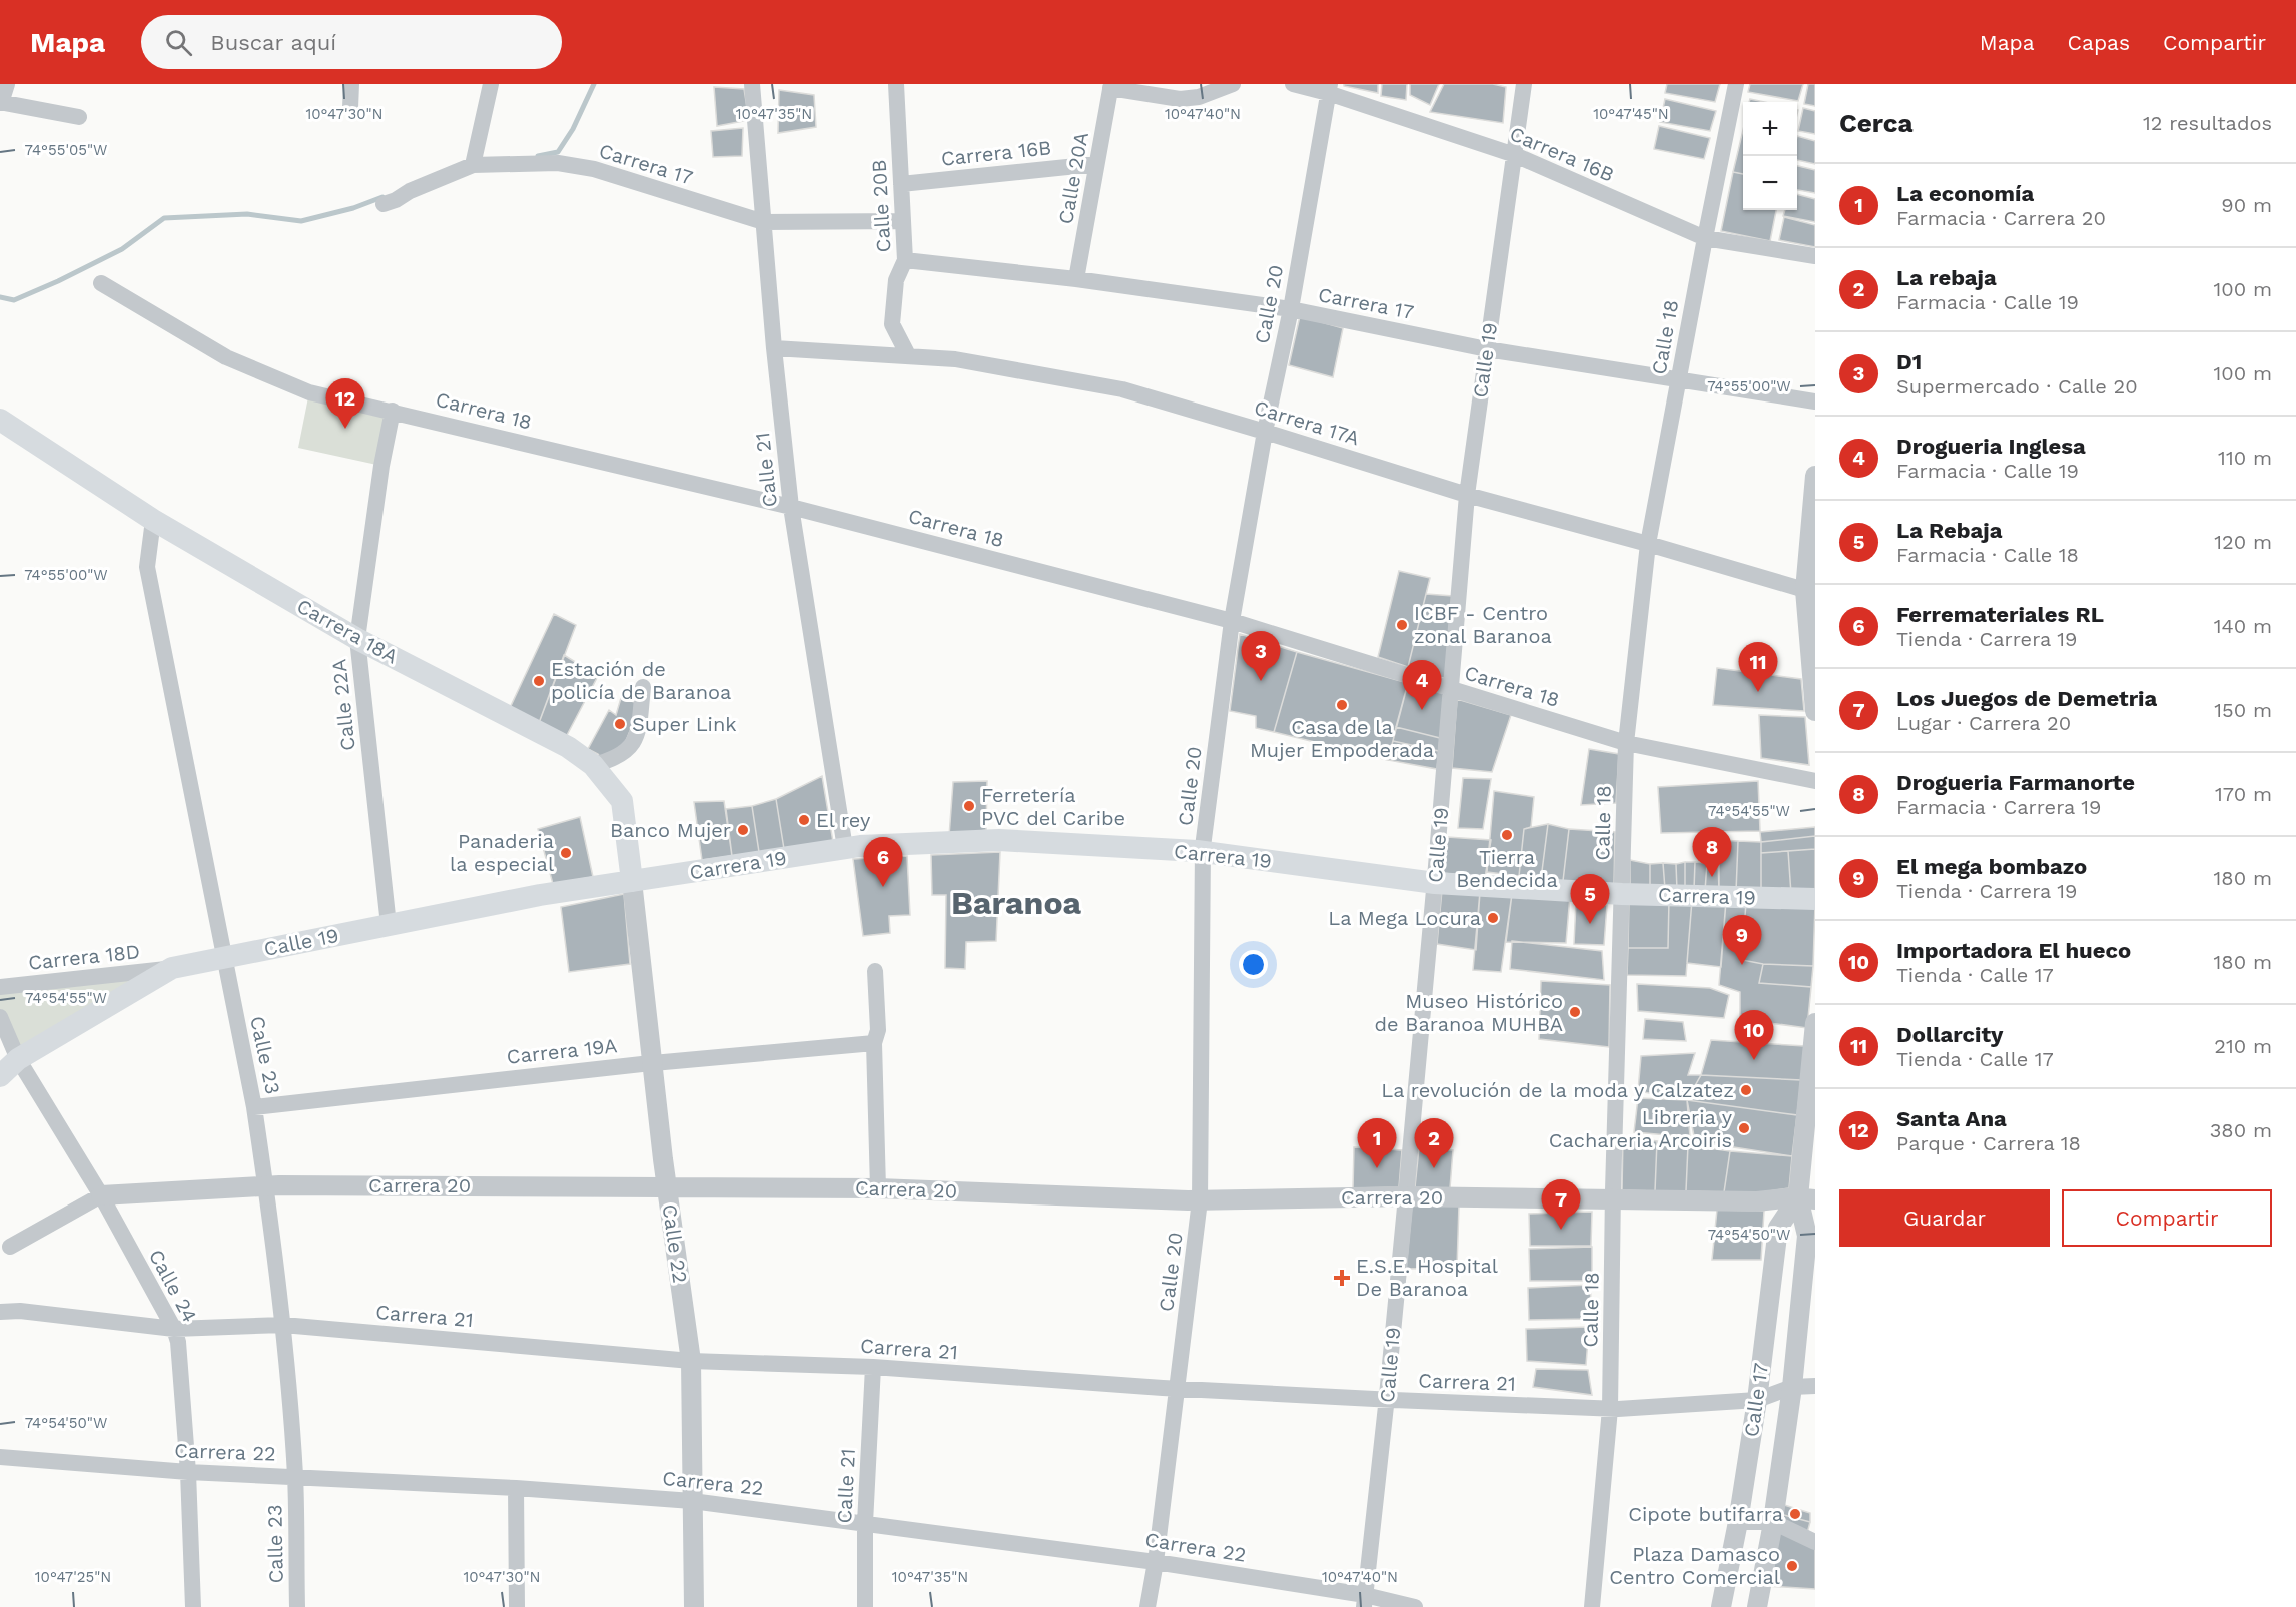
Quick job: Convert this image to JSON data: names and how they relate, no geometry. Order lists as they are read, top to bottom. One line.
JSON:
{"streets":{"main road":["Calle 19","Carrera 18A","Carrera 19"],"street":["Carrera 16B","Carrera 17","Calle 20A","Calle 20B","Calle 20","Calle 18","Carrera 18","Carrera 17A","Calle 21","Calle 22A","Carrera 18D","Carrera 19A","Calle 23","Carrera 20","Calle 22","Calle 24","Carrera 21","Calle 17","Carrera 22"]},"crossings":[["Carrera 16B","Calle 20A"],["Carrera 16B","Calle 20B"],["Carrera 16B","Calle 20"],["Carrera 16B","Calle 18"],["Carrera 16B","Calle 19"],["Carrera 17","Calle 20A"],["Carrera 17","Calle 20B"],["Carrera 17","Calle 20"],["Carrera 17","Calle 18"],["Carrera 17","Calle 19"],["Carrera 17","Calle 21"],["Calle 20B","Carrera 17A"],["Calle 20","Carrera 18"],["Calle 20","Carrera 17A"],["Calle 20","Carrera 19"],["Calle 20","Carrera 20"],["Calle 20","Carrera 21"],["Calle 20","Carrera 22"],["Calle 18","Carrera 18"],["Calle 18","Carrera 17A"],["Calle 18","Carrera 19"],["Calle 18","Carrera 20"],["Calle 18","Carrera 21"],["Calle 19","Carrera 18"],["Calle 19","Carrera 17A"],["Calle 19","Carrera 18A"],["Calle 19","Calle 22A"],["Calle 19","Carrera 19"],["Calle 19","Carrera 18D"],["Calle 19","Calle 23"],["Calle 19","Carrera 20"],["Calle 19","Calle 22"],["Calle 19","Calle 24"],["Calle 19","Carrera 21"],["Calle 19","Carrera 22"],["Carrera 18","Calle 21"],["Carrera 18","Calle 22A"],["Carrera 17A","Calle 21"],["Calle 21","Carrera 19"],["Calle 21","Carrera 21"],["Calle 21","Carrera 22"],["Carrera 18A","Calle 22A"],["Carrera 18A","Carrera 19"],["Carrera 18A","Calle 23"],["Carrera 18A","Calle 22"],["Carrera 19","Calle 22"],["Carrera 19A","Calle 23"],["Carrera 19A","Calle 22"],["Calle 23","Carrera 20"],["Calle 23","Carrera 21"],["Calle 23","Carrera 22"],["Carrera 20","Calle 22"],["Carrera 20","Calle 24"],["Carrera 20","Calle 17"],["Calle 22","Carrera 21"],["Calle 22","Carrera 22"],["Calle 24","Carrera 21"],["Calle 24","Carrera 22"],["Carrera 21","Calle 17"]],"districts":["Baranoa"],"places":{"other":["ICBF - Centro zonal Baranoa","Estación de policía de Baranoa","Casa de la Mujer Empoderada","Super Link","Ferretería PVC del Caribe","El rey","Banco Mujer","Tierra Bendecida","Panaderia la especial","La Mega Locura","Museo Histórico de Baranoa MUHBA","La revolución de la moda y Calzatez","Libreria y Cachareria Arcoiris","Cipote butifarra","Plaza Damasco Centro Comercial"],"health":["E.S.E. Hospital De Baranoa"]},"page":{"header":"Mapa","search":"Buscar aquí","nav":["Mapa","Capas","Compartir"],"heading":["Cerca","12 resultados"],"map_buttons":["+","−"],"list":[{"mark":"1","name":"La economía","note":"Farmacia · Carrera 20","value":"90 m"},{"mark":"2","name":"La rebaja","note":"Farmacia · Calle 19","value":"100 m"},{"mark":"3","name":"D1","note":"Supermercado · Calle 20","value":"100 m"},{"mark":"4","name":"Drogueria Inglesa","note":"Farmacia · Calle 19","value":"110 m"},{"mark":"5","name":"La Rebaja","note":"Farmacia · Calle 18","value":"120 m"},{"mark":"6","name":"Ferremateriales RL","note":"Tienda · Carrera 19","value":"140 m"},{"mark":"7","name":"Los Juegos de Demetria","note":"Lugar · Carrera 20","value":"150 m"},{"mark":"8","name":"Drogueria Farmanorte","note":"Farmacia · Carrera 19","value":"170 m"},{"mark":"9","name":"El mega bombazo","note":"Tienda · Carrera 19","value":"180 m"},{"mark":"10","name":"Importadora El hueco","note":"Tienda · Calle 17","value":"180 m"},{"mark":"11","name":"Dollarcity","note":"Tienda · Calle 17","value":"210 m"},{"mark":"12","name":"Santa Ana","note":"Parque · Carrera 18","value":"380 m"}],"pins":["12","3","11","4","8","6","5","9","10","1","2","7"],"buttons":["Guardar","Compartir"]},"coordinates":["10°47'30\"N","10°47'35\"N","10°47'40\"N","10°47'45\"N","74°55'05\"W","74°55'00\"W","74°54'55\"W","74°54'50\"W","10°47'25\"N"]}
